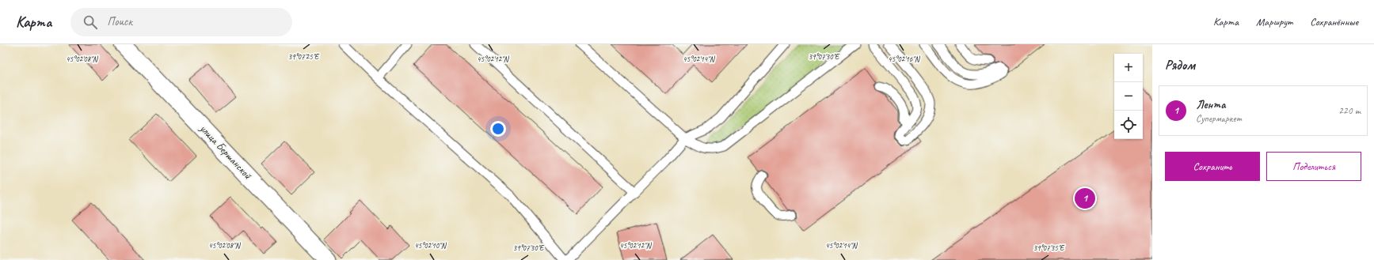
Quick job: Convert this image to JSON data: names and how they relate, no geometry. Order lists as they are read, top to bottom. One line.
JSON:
{"streets":{"street":["улица Бершанской"]},"page":{"header":"Карта","search":"Поиск","nav":["Карта","Маршрут","Сохранённые"],"heading":"Рядом","map_buttons":["+","−"],"list":[{"mark":"1","name":"Лента","note":"Супермаркет","value":"220 m"}],"buttons":["Сохранить","Поделиться"],"pins":"1"},"coordinates":["39°07'25\"E","39°07'30\"E","45°02'08\"N","45°02'12\"N","45°02'14\"N","45°02'16\"N","45°02'10\"N","39°07'35\"E"]}
